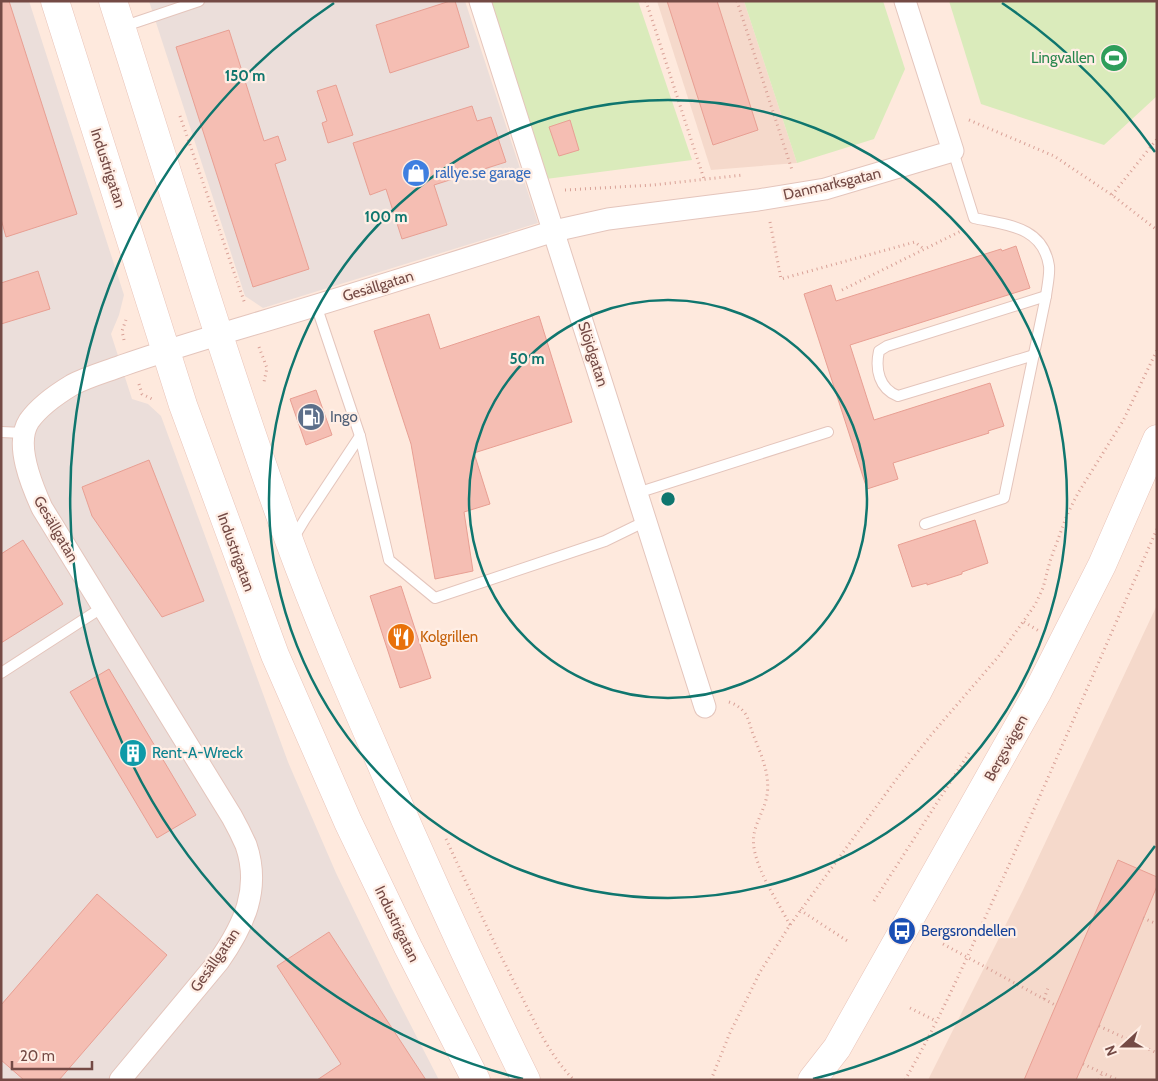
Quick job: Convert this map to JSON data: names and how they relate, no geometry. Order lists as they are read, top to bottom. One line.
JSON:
{"streets":{"main road":["Industrigatan","Bergsvägen"],"street":["Danmarksgatan","Gesällgatan","Slöjdgatan"]},"crossings":[["Industrigatan","Gesällgatan"],["Danmarksgatan","Gesällgatan"],["Danmarksgatan","Slöjdgatan"],["Gesällgatan","Slöjdgatan"]],"places":{"sports":["Lingvallen"],"shop":["rallye.se garage"],"fuel station":["Ingo"],"restaurant":["Kolgrillen"],"building":["Rent-A-Wreck"],"bus stop":["Bergsrondellen"]},"scale_bar":"20 m","north":"left","rings":["150 m","100 m","50 m"]}
